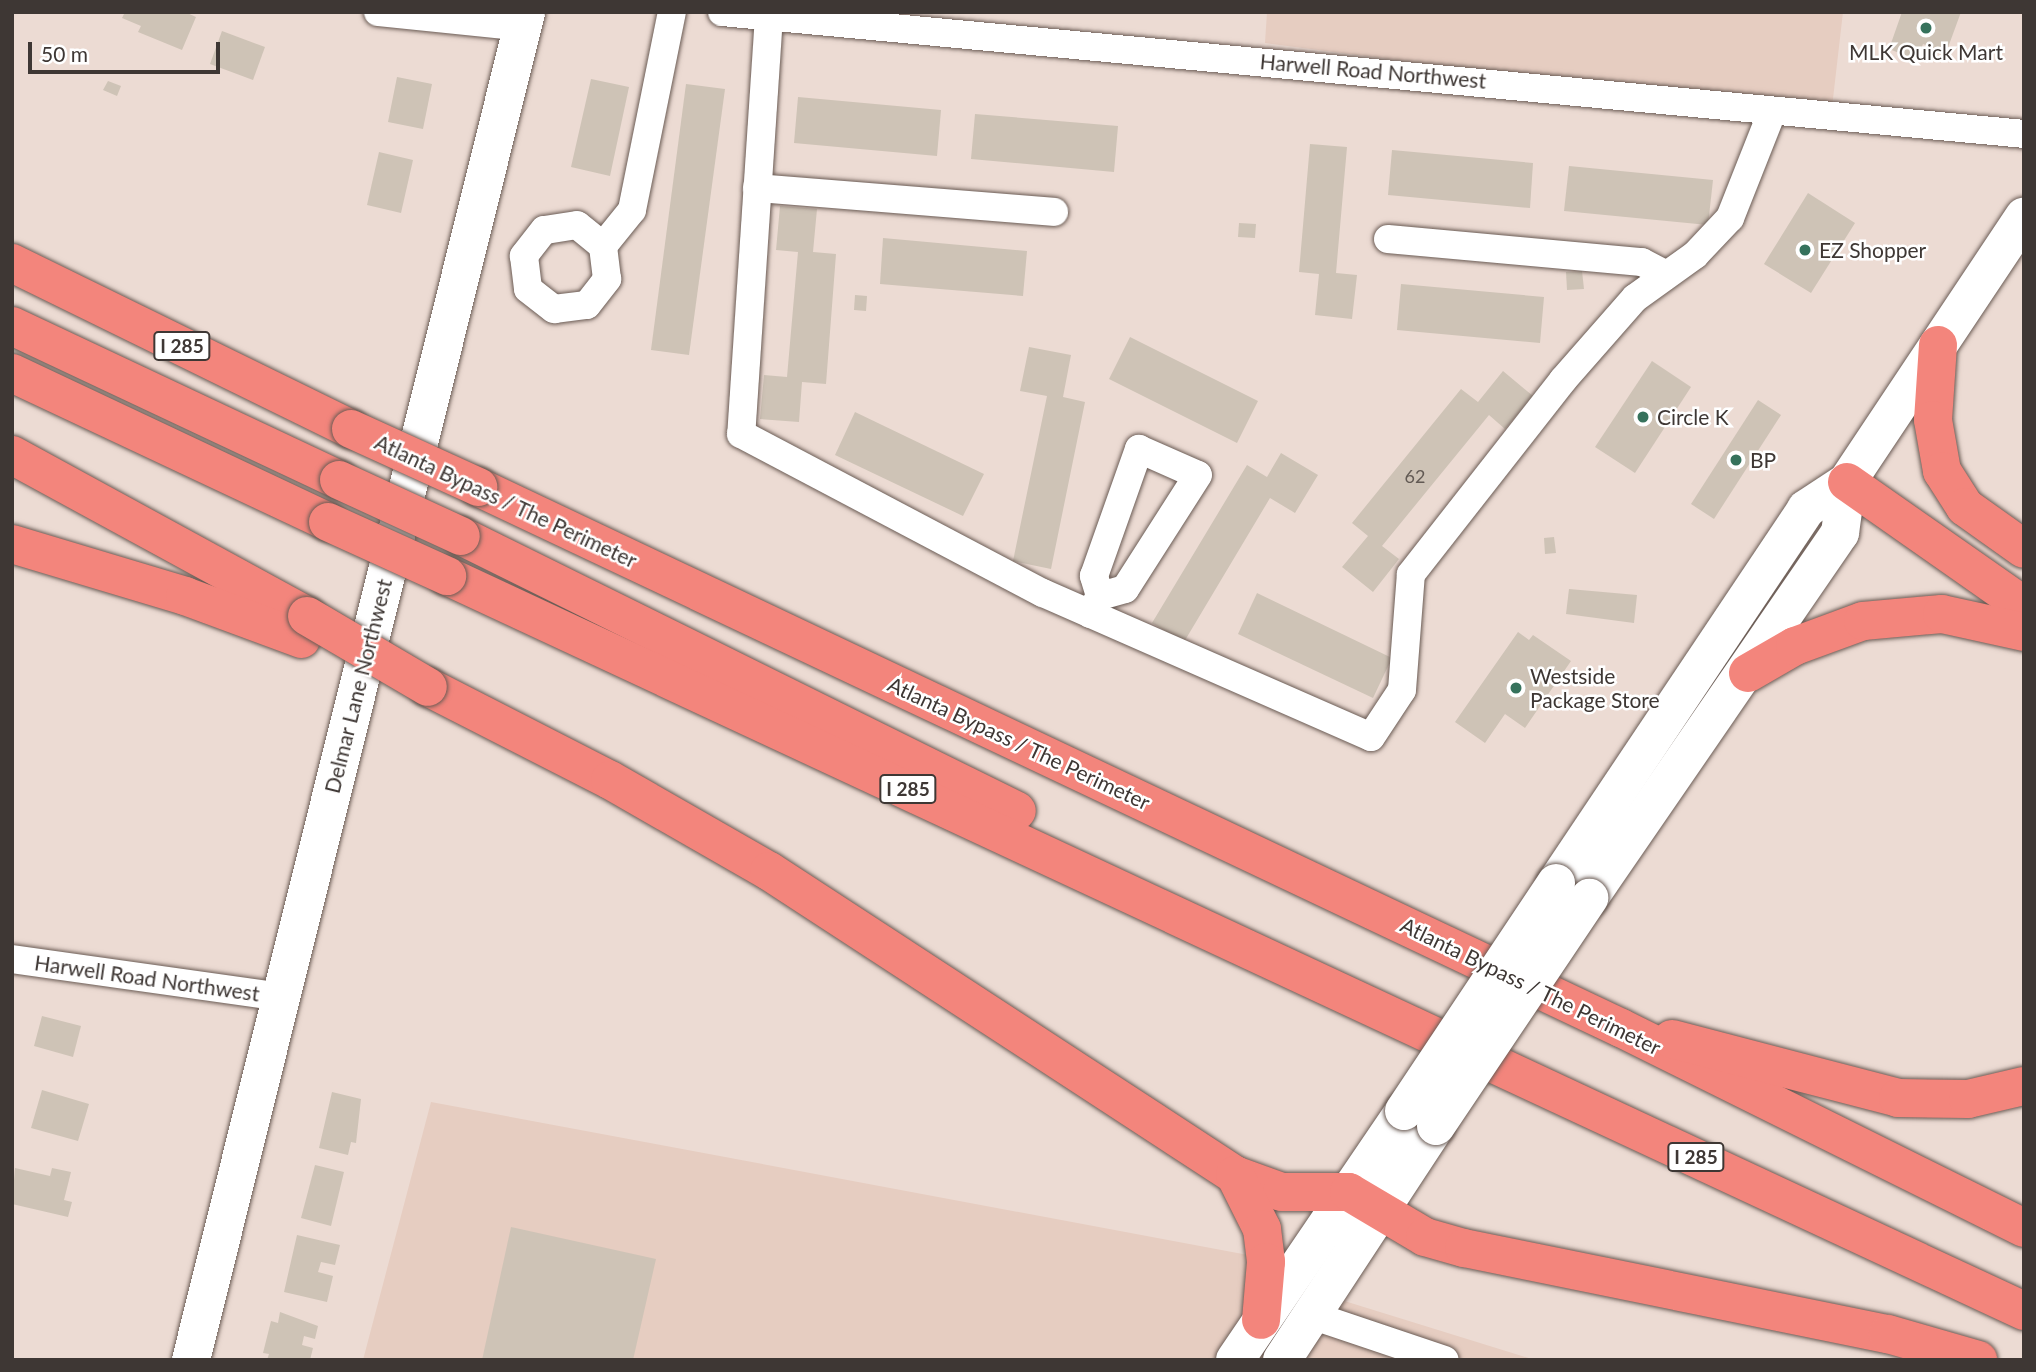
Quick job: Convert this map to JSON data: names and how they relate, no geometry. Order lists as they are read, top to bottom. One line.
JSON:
{"streets":{"highway":["I 285","Atlanta Bypass / The Perimeter"],"main road":["Delmar Lane Northwest"],"street":["Harwell Road Northwest"]},"crossings":[["Harwell Road Northwest","Delmar Lane Northwest"]],"places":["MLK Quick Mart","EZ Shopper","Circle K","BP","Westside Package Store"],"house_numbers":["62"],"scale_bar":"50 m"}
